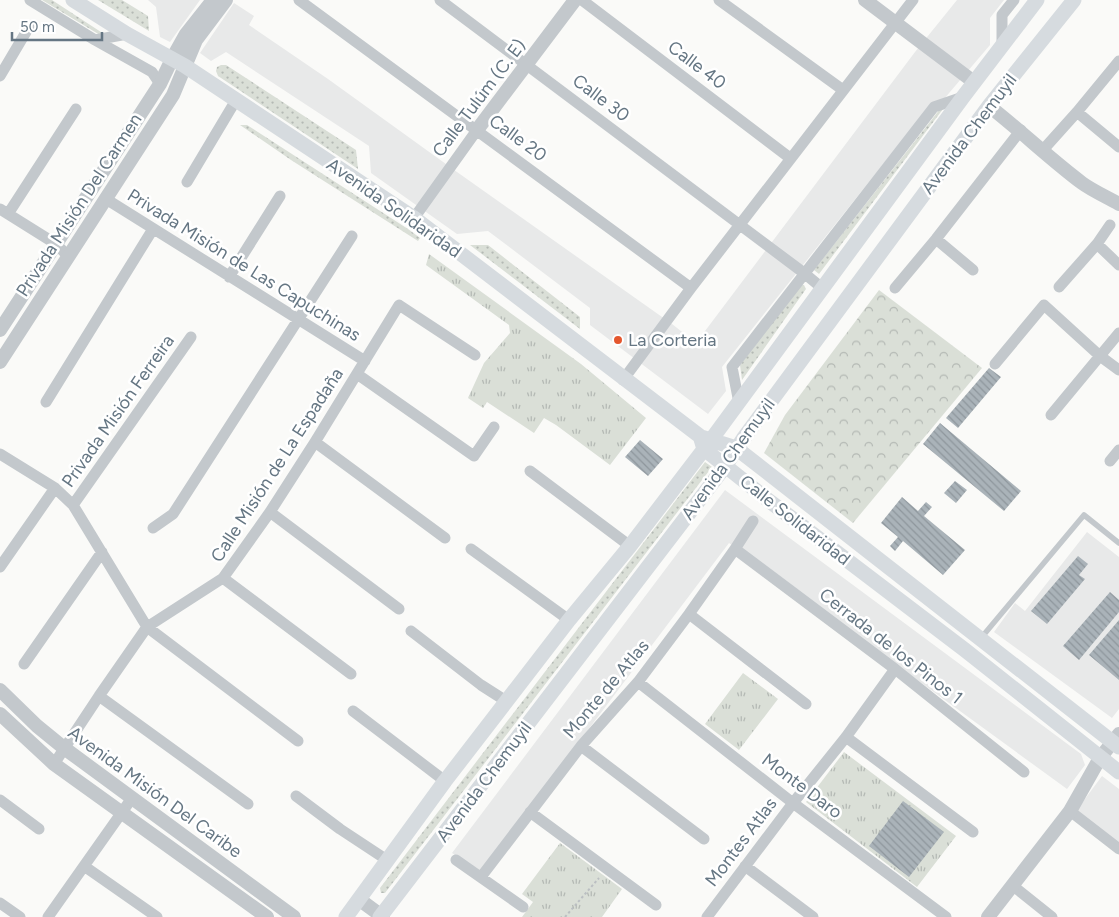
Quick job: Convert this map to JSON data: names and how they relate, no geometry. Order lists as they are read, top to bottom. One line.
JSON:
{"streets":{"main road":["Avenida Chemuyil","Avenida Solidaridad","Calle Solidaridad"],"street":["Calle 40","Calle Tulúm (C. E)","Calle 30","Calle 20","Privada Misión Del Carmen","Privada Misión de Las Capuchinas","Privada Misión Ferreira","Calle Misión de La Espadaña","Cerrada de los Pinos 1","Monte de Atlas","Monte Daro","Avenida Misión Del Caribe","Montes Atlas"]},"crossings":[["Calle Tulúm (C. E)","Calle 30"],["Calle Tulúm (C. E)","Calle 20"],["Calle Tulúm (C. E)","Avenida Solidaridad"],["Calle 30","Avenida Chemuyil"],["Avenida Chemuyil","Avenida Solidaridad"],["Avenida Chemuyil","Calle Solidaridad"],["Privada Misión Del Carmen","Avenida Solidaridad"],["Privada Misión Del Carmen","Privada Misión de Las Capuchinas"],["Avenida Solidaridad","Calle Solidaridad"],["Privada Misión de Las Capuchinas","Calle Misión de La Espadaña"],["Calle Misión de La Espadaña","Avenida Misión Del Caribe"],["Cerrada de los Pinos 1","Monte de Atlas"],["Cerrada de los Pinos 1","Montes Atlas"],["Monte de Atlas","Monte Daro"],["Monte Daro","Montes Atlas"]],"places":["La Corteria"],"scale_bar":"50 m"}
